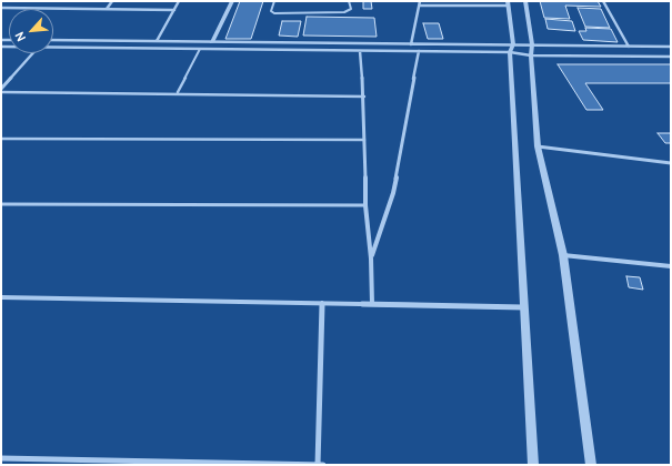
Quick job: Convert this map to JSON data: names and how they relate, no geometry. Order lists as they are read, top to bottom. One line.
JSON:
{"north":"bottom left"}
